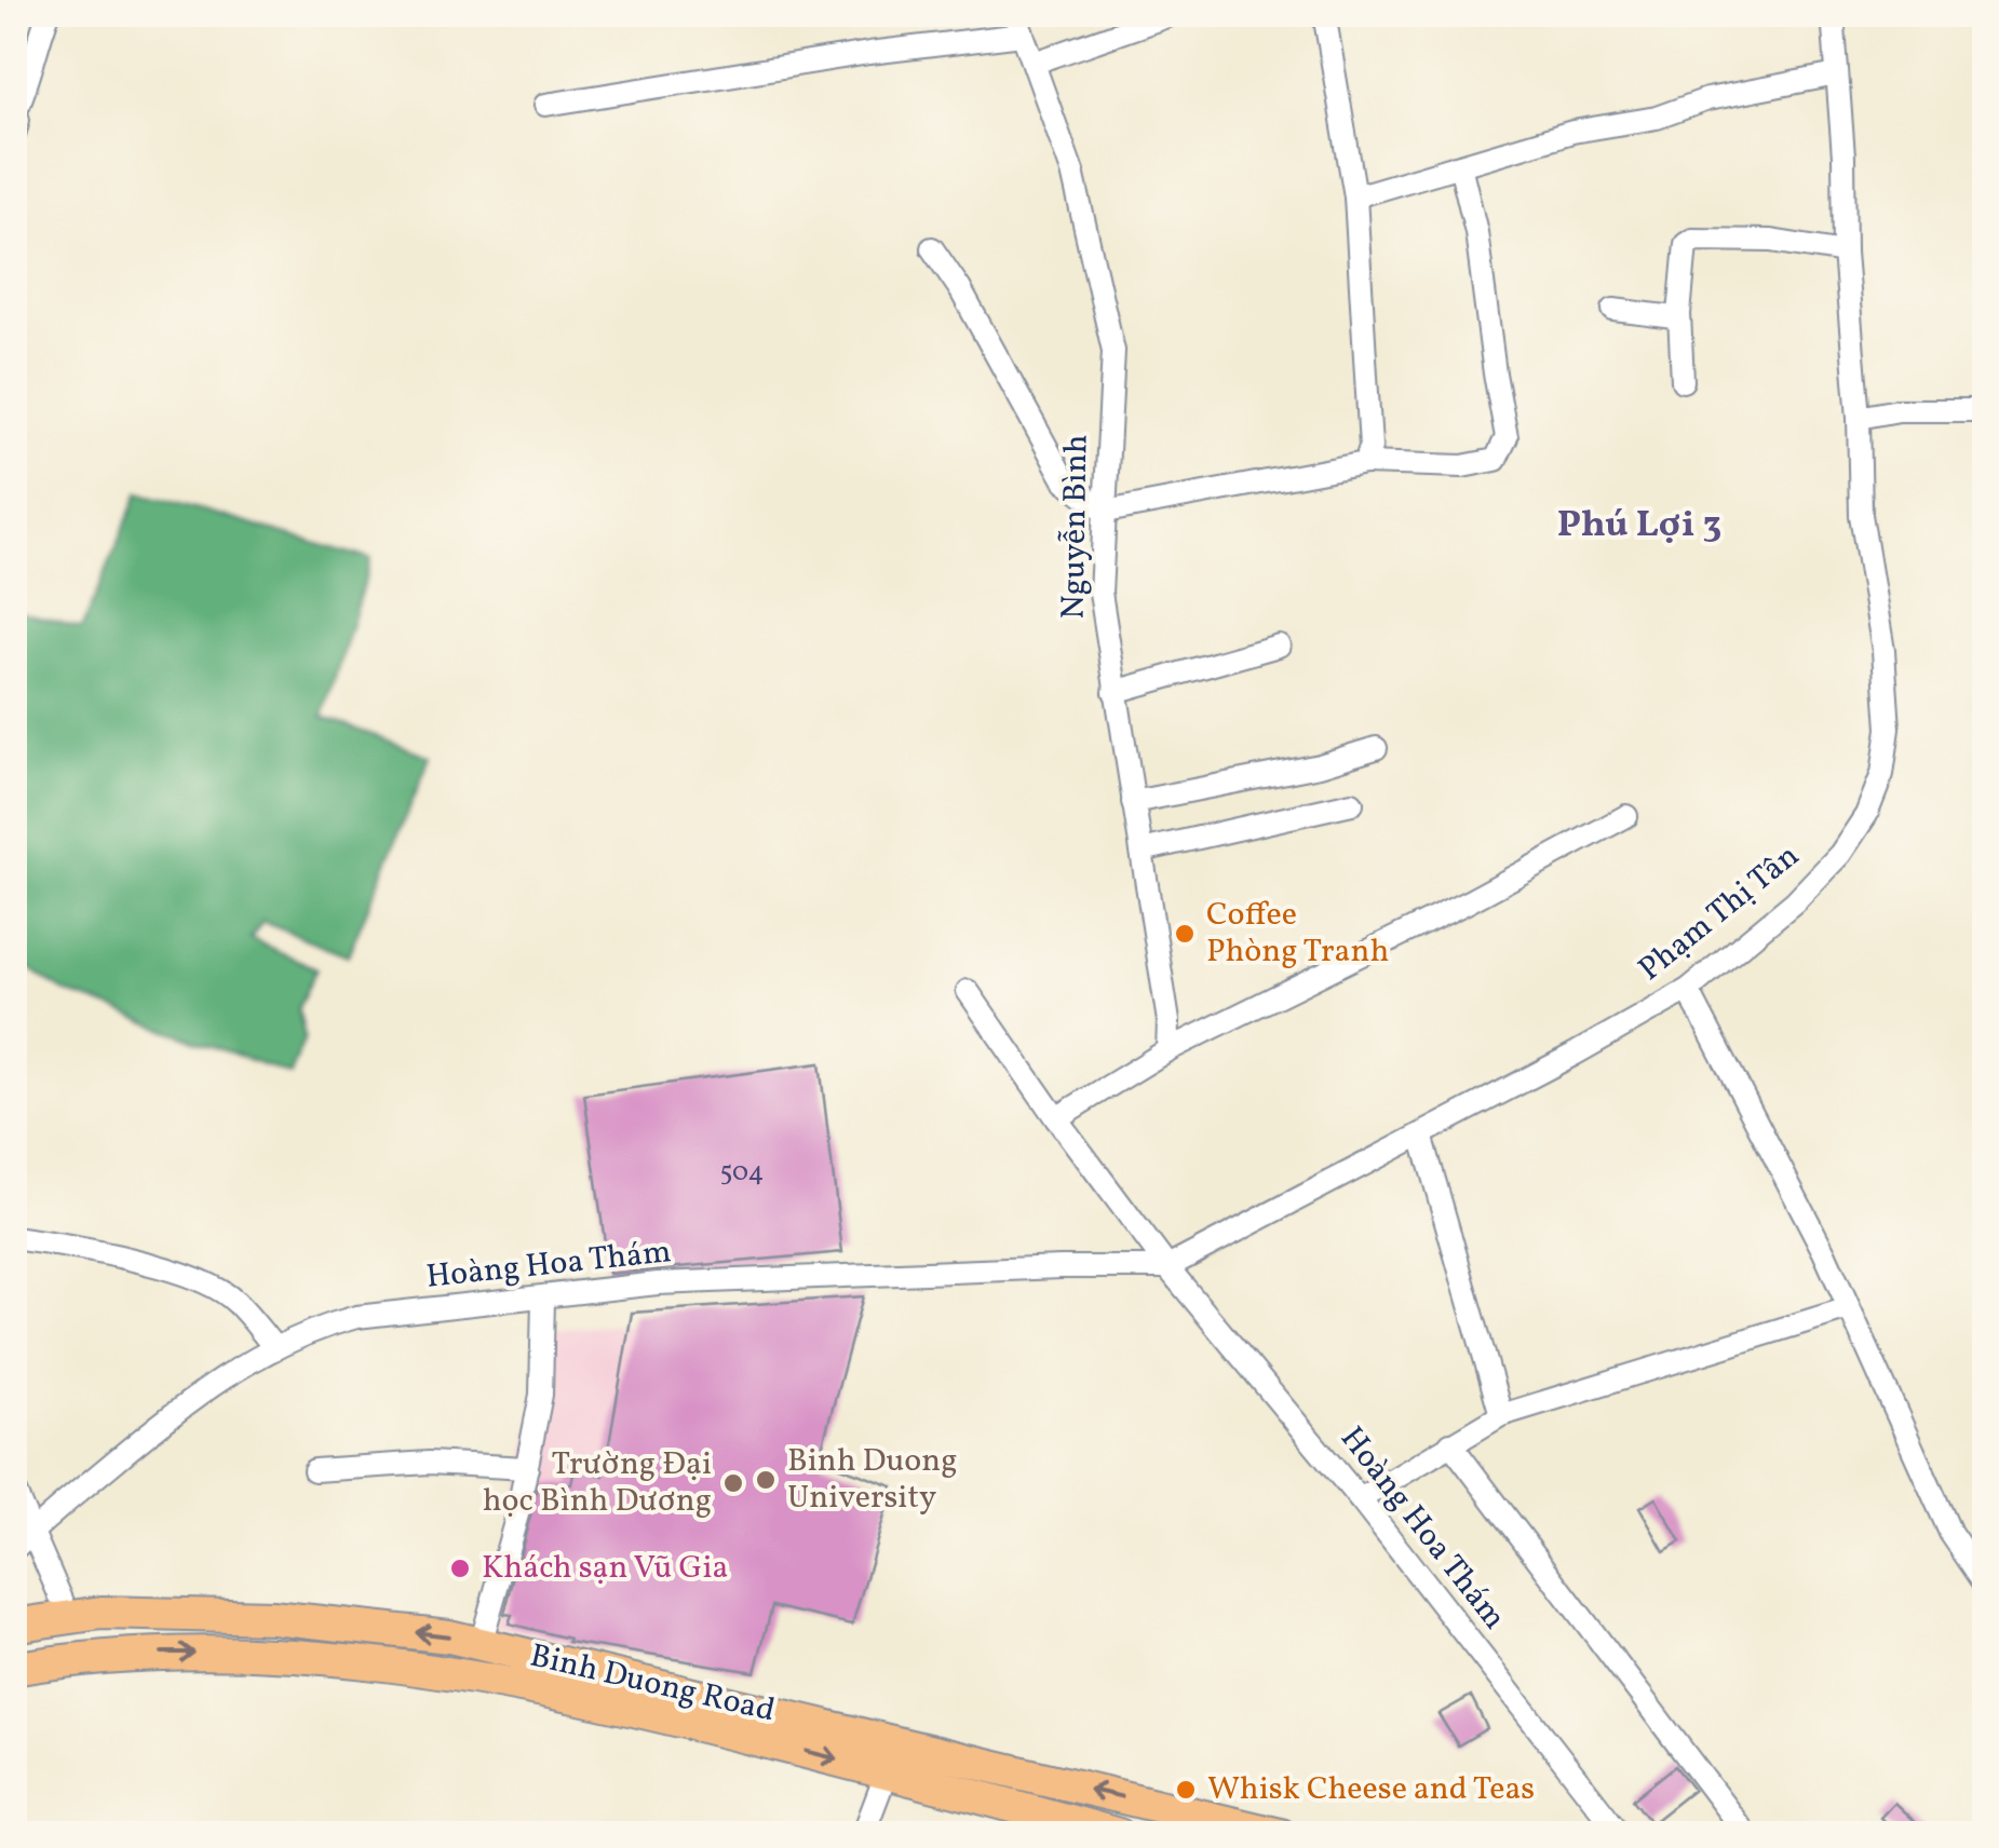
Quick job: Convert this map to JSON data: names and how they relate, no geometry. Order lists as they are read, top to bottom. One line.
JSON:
{"streets":{"highway":["Binh Duong Road"],"street":["Nguyễn Bình","Phạm Thị Tân","Hoàng Hoa Thám"]},"crossings":[["Phạm Thị Tân","Hoàng Hoa Thám"]],"districts":["Phú Lợi 3"],"places":["Coffee Phòng Tranh","Binh Duong University","Trường Đại học Bình Dương","Khách sạn Vũ Gia","Whisk Cheese and Teas"],"house_numbers":["504"]}
